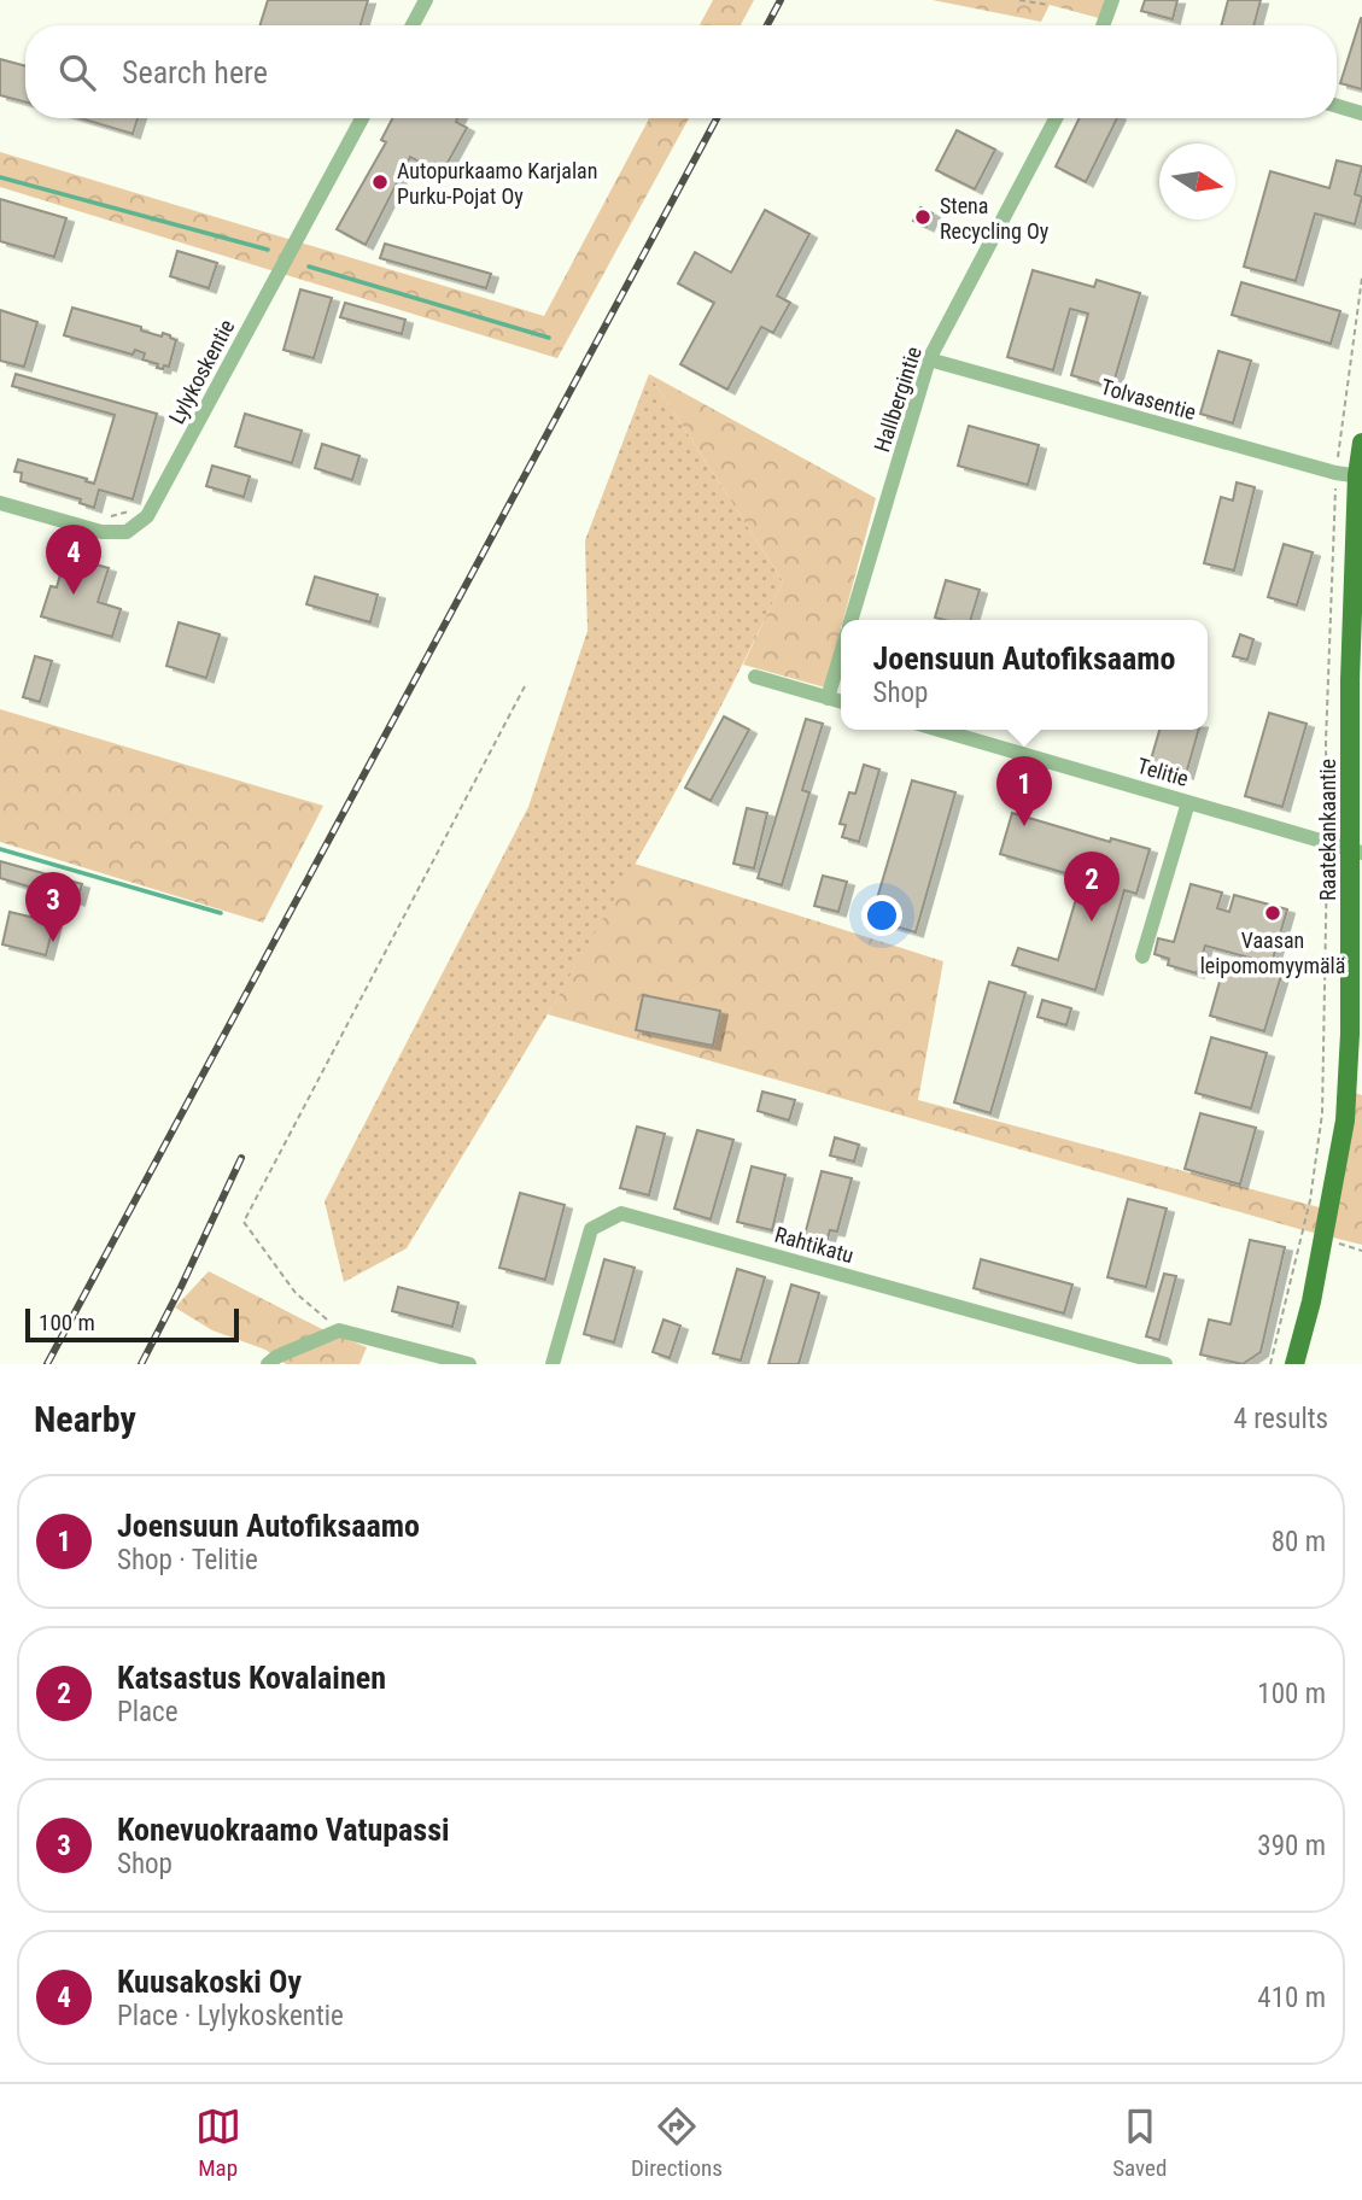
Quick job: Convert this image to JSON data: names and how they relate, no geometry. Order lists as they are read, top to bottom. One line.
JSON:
{"streets":{"main road":["Raatekankaantie"],"street":["Lylykoskentie","Hallbergintie","Tolvasentie","Telitie","Rahtikatu"]},"crossings":[["Hallbergintie","Tolvasentie"],["Tolvasentie","Raatekankaantie"],["Telitie","Raatekankaantie"]],"places":["Autopurkaamo Karjalan Purku-Pojat Oy","Stena Recycling Oy","Vaasan leipomomyymälä"],"scale_bar":"100 m","north":"right","page":{"search":"Search here","pins":["4","1","2","3"],"popup":["Joensuun Autofiksaamo","Shop"],"scale":"100 m","heading":["Nearby","4 results"],"list":[{"mark":"1","name":"Joensuun Autofiksaamo","note":"Shop · Telitie","value":"80 m"},{"mark":"2","name":"Katsastus Kovalainen","note":"Place","value":"100 m"},{"mark":"3","name":"Konevuokraamo Vatupassi","note":"Shop","value":"390 m"},{"mark":"4","name":"Kuusakoski Oy","note":"Place · Lylykoskentie","value":"410 m"}],"nav":["Map","Directions","Saved"]}}
